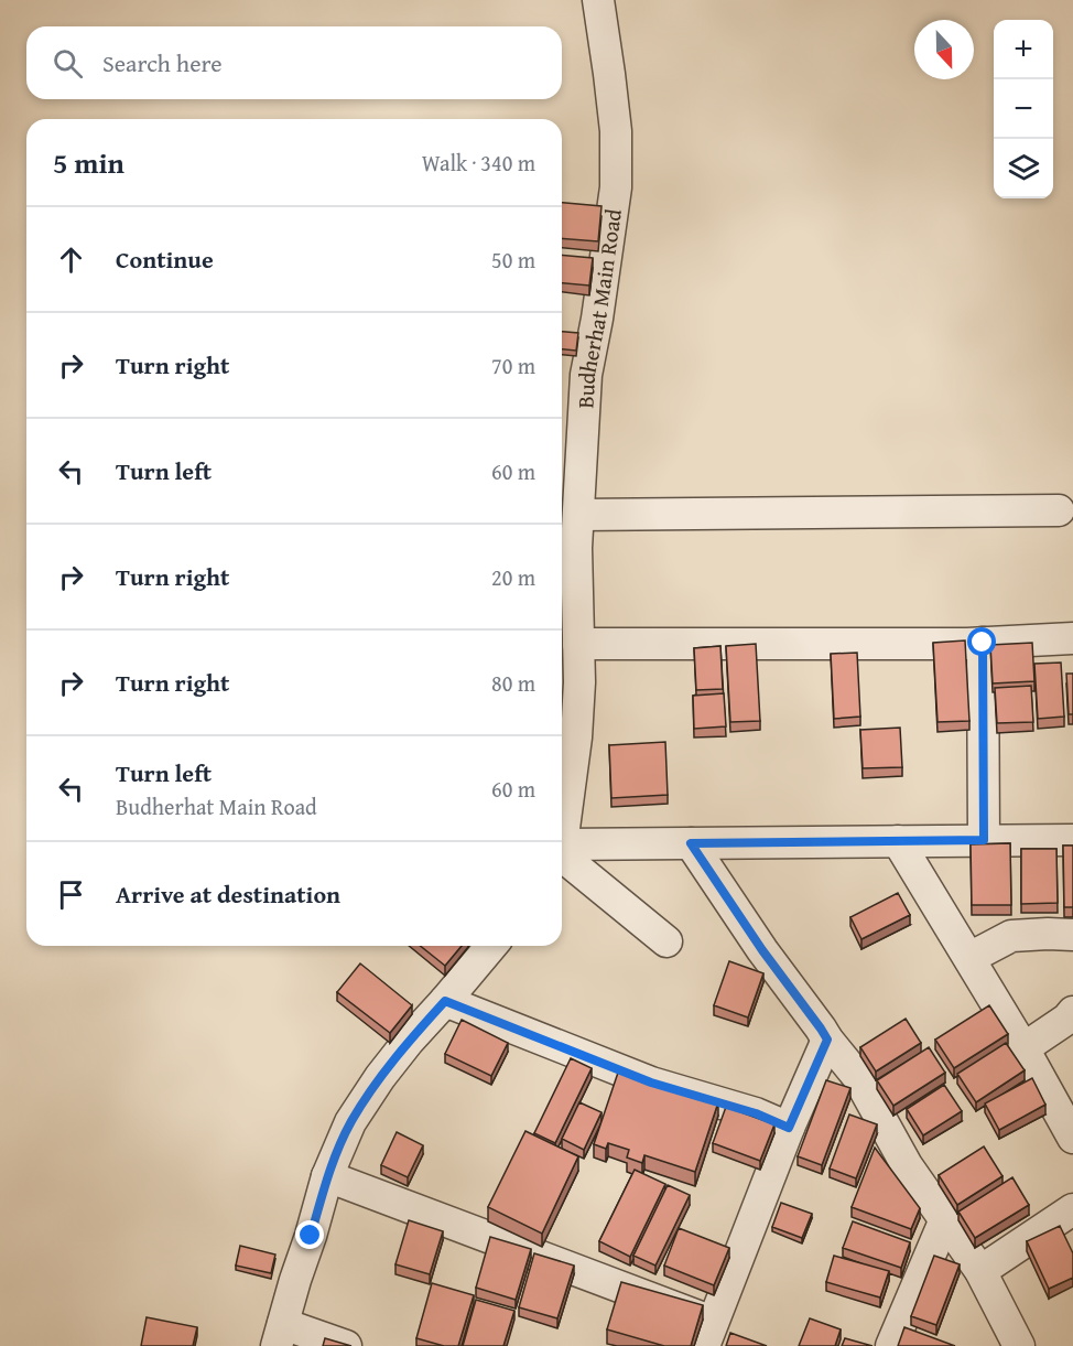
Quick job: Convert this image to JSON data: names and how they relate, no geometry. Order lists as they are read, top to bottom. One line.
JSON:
{"streets":{"street":["Budherhat Main Road"]},"north":"bottom","page":{"map_buttons":["+","−"],"search":"Search here","heading":["5 min","Walk · 340 m"],"list":[["Continue","50 m"],["Turn right","70 m"],["Turn left","60 m"],["Turn right","20 m"],["Turn right","80 m"],["Turn left","Budherhat Main Road","60 m"],"Arrive at destination"]}}
